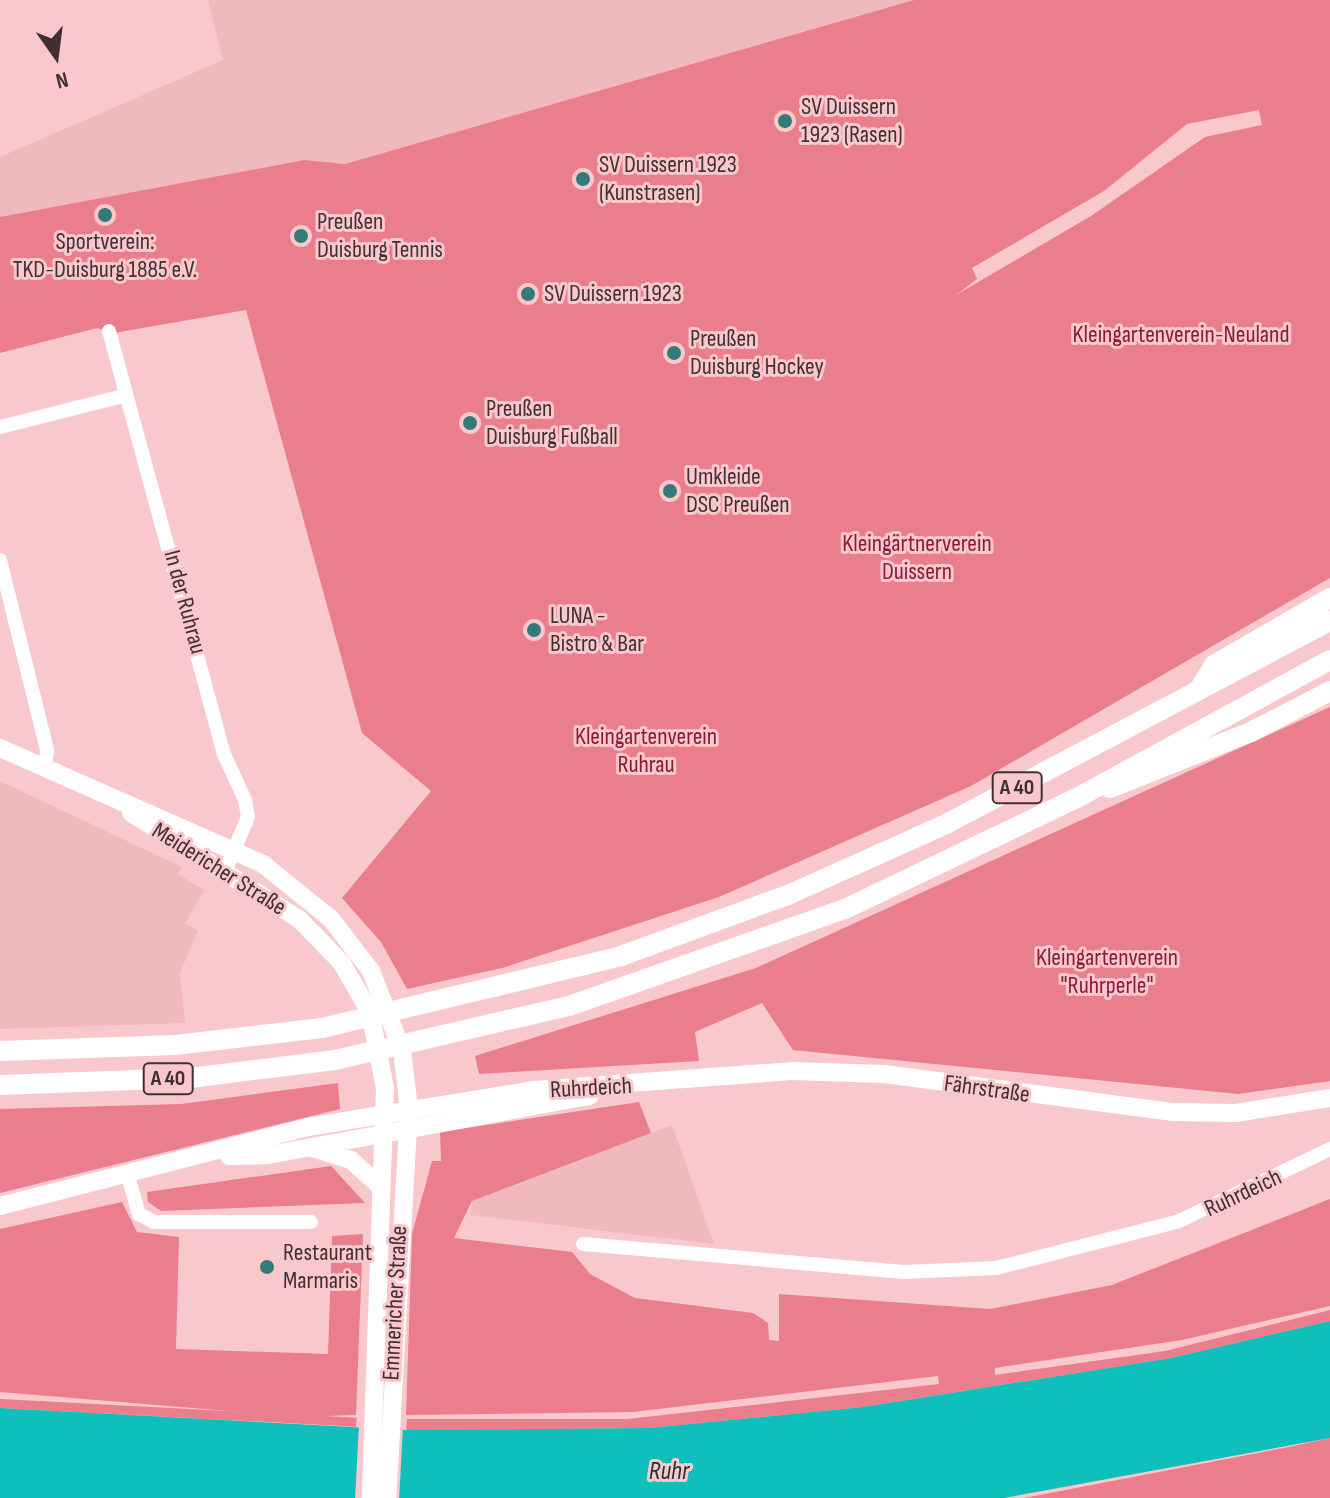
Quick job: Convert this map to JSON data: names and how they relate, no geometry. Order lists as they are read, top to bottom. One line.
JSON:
{"streets":{"highway":["A 40"],"main road":["Meidericher Straße","Ruhrdeich","Fährstraße","Emmericher Straße"],"street":["In der Ruhrau"]},"crossings":[["In der Ruhrau","Meidericher Straße"],["Meidericher Straße","Ruhrdeich"],["Meidericher Straße","Emmericher Straße"],["Ruhrdeich","Fährstraße"],["Ruhrdeich","Emmericher Straße"]],"water":["Ruhr"],"parks":["Kleingartenverein-Neuland","Kleingärtnerverein Duissern","Kleingartenverein Ruhrau","Kleingartenverein \"Ruhrperle\""],"places":["SV Duissern 1923 (Rasen)","SV Duissern 1923 (Kunstrasen)","Sportverein: TKD-Duisburg 1885 e.V.","Preußen Duisburg Tennis","SV Duissern 1923","Preußen Duisburg Hockey","Preußen Duisburg Fußball","Umkleide DSC Preußen","LUNA - Bistro & Bar","Restaurant Marmaris"],"north":"bottom"}
